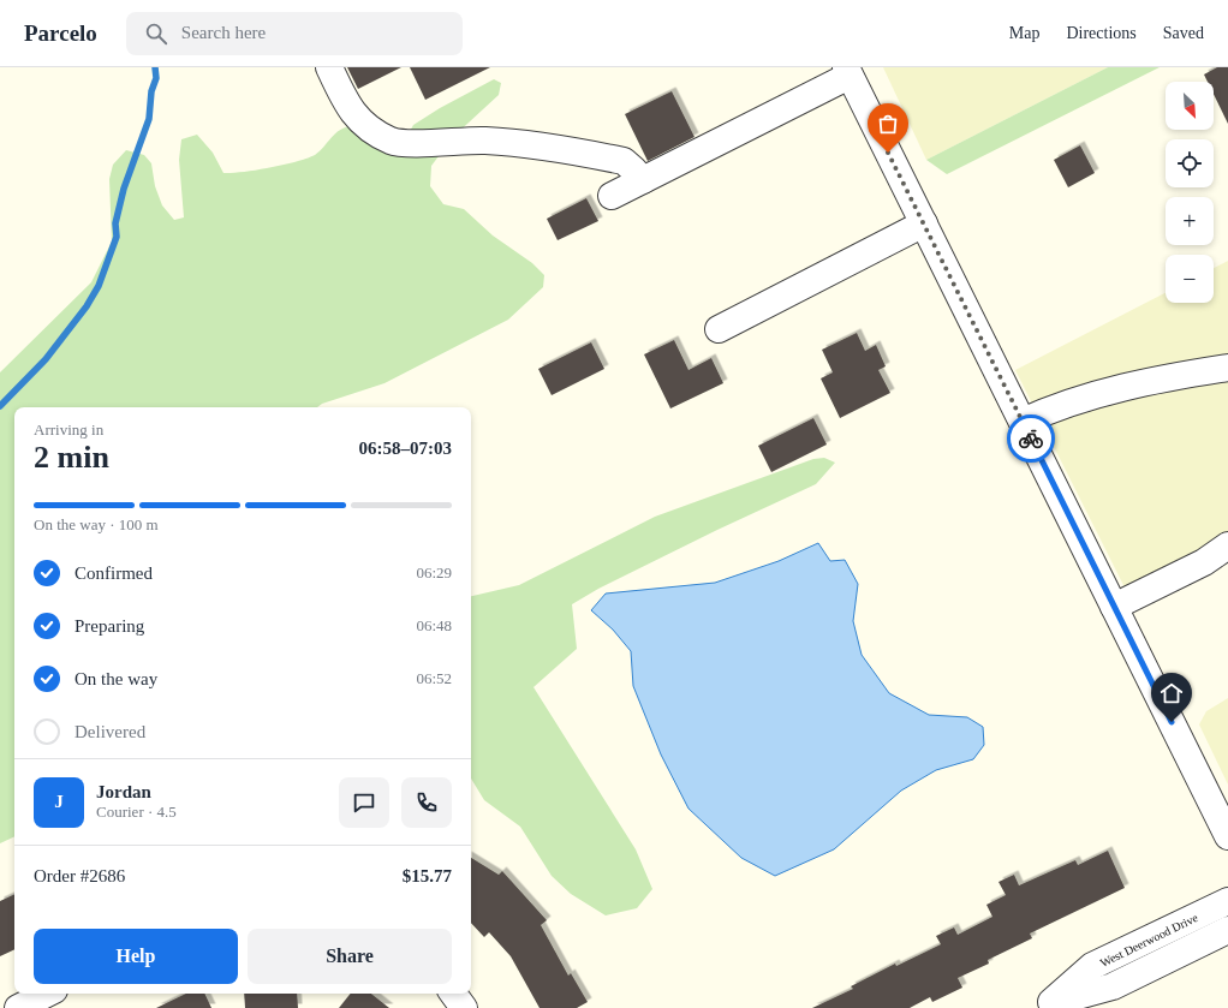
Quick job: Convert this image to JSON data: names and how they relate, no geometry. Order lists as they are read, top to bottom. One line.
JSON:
{"streets":{"street":["West Deerwood Drive"]},"north":"bottom right","page":{"header":"Parcelo","search":"Search here","nav":["Map","Directions","Saved"],"map_buttons":["+","−"],"heading":["2 min","Arriving in","06:58–07:03"],"panel":["Jordan","Courier · 4.5","Order #2686","$15.77"],"bar":"On the way · 100 m","list":[["Confirmed","06:29"],["Preparing","06:48"],["On the way","06:52"],"Delivered"],"round":"J","buttons":["Help","Share"]}}
